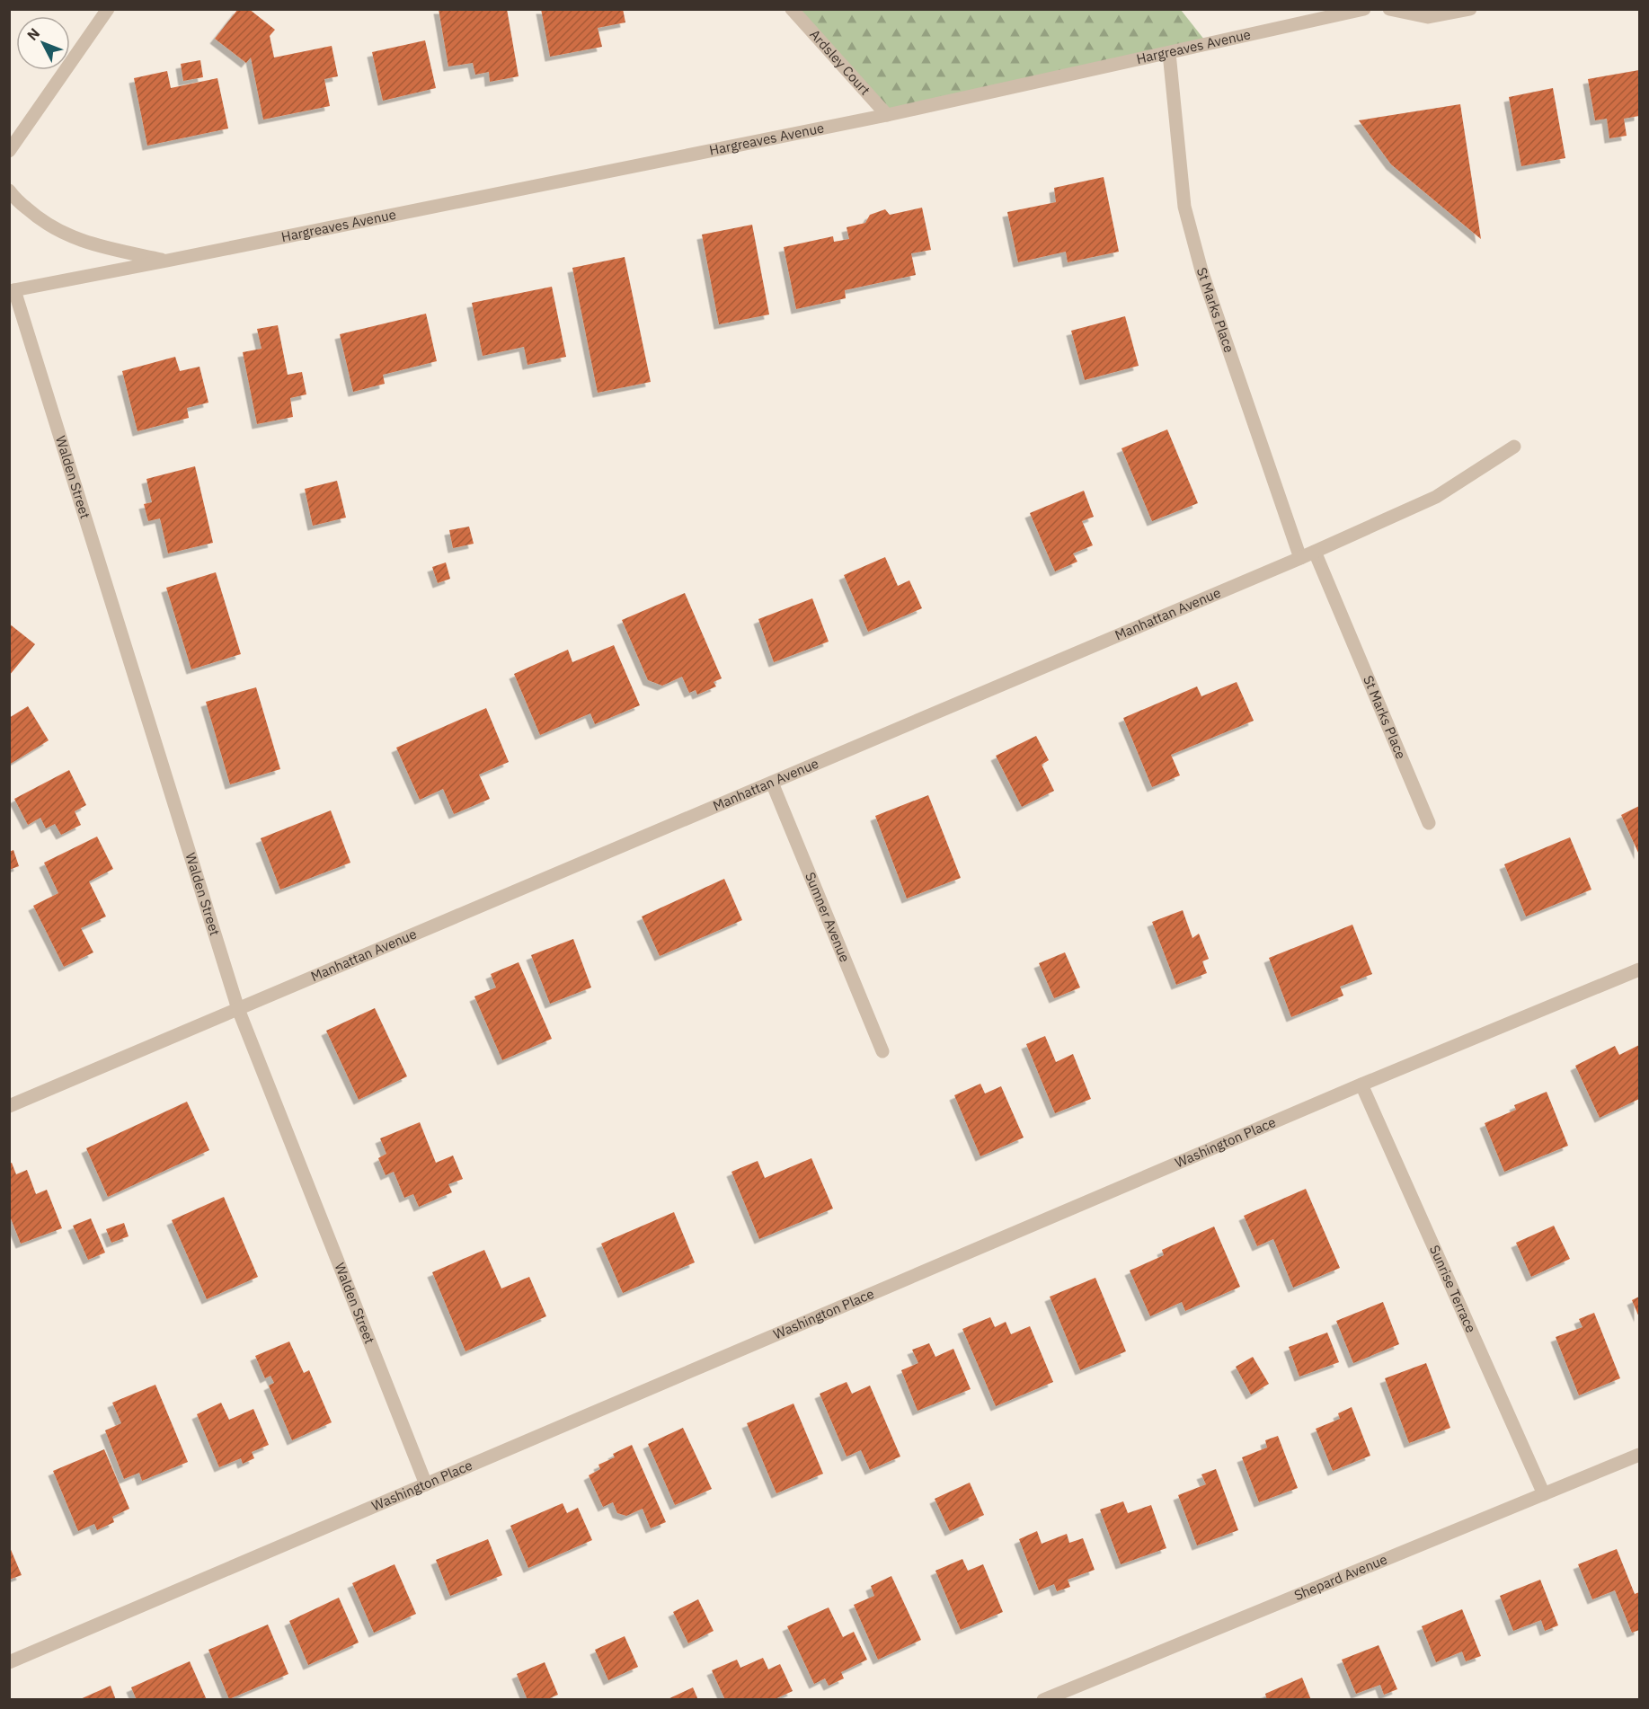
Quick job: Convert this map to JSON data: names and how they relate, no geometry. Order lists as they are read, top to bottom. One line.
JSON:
{"streets":{"street":["Hargreaves Avenue","Ardsley Court","St Marks Place","Walden Street","Manhattan Avenue","Sumner Avenue","Washington Place","Sunrise Terrace","Shepard Avenue"]},"crossings":[["Hargreaves Avenue","Ardsley Court"],["Hargreaves Avenue","St Marks Place"],["Hargreaves Avenue","Walden Street"],["St Marks Place","Manhattan Avenue"],["Walden Street","Manhattan Avenue"],["Walden Street","Washington Place"],["Manhattan Avenue","Sumner Avenue"],["Washington Place","Sunrise Terrace"],["Sunrise Terrace","Shepard Avenue"]],"north":"top left"}
